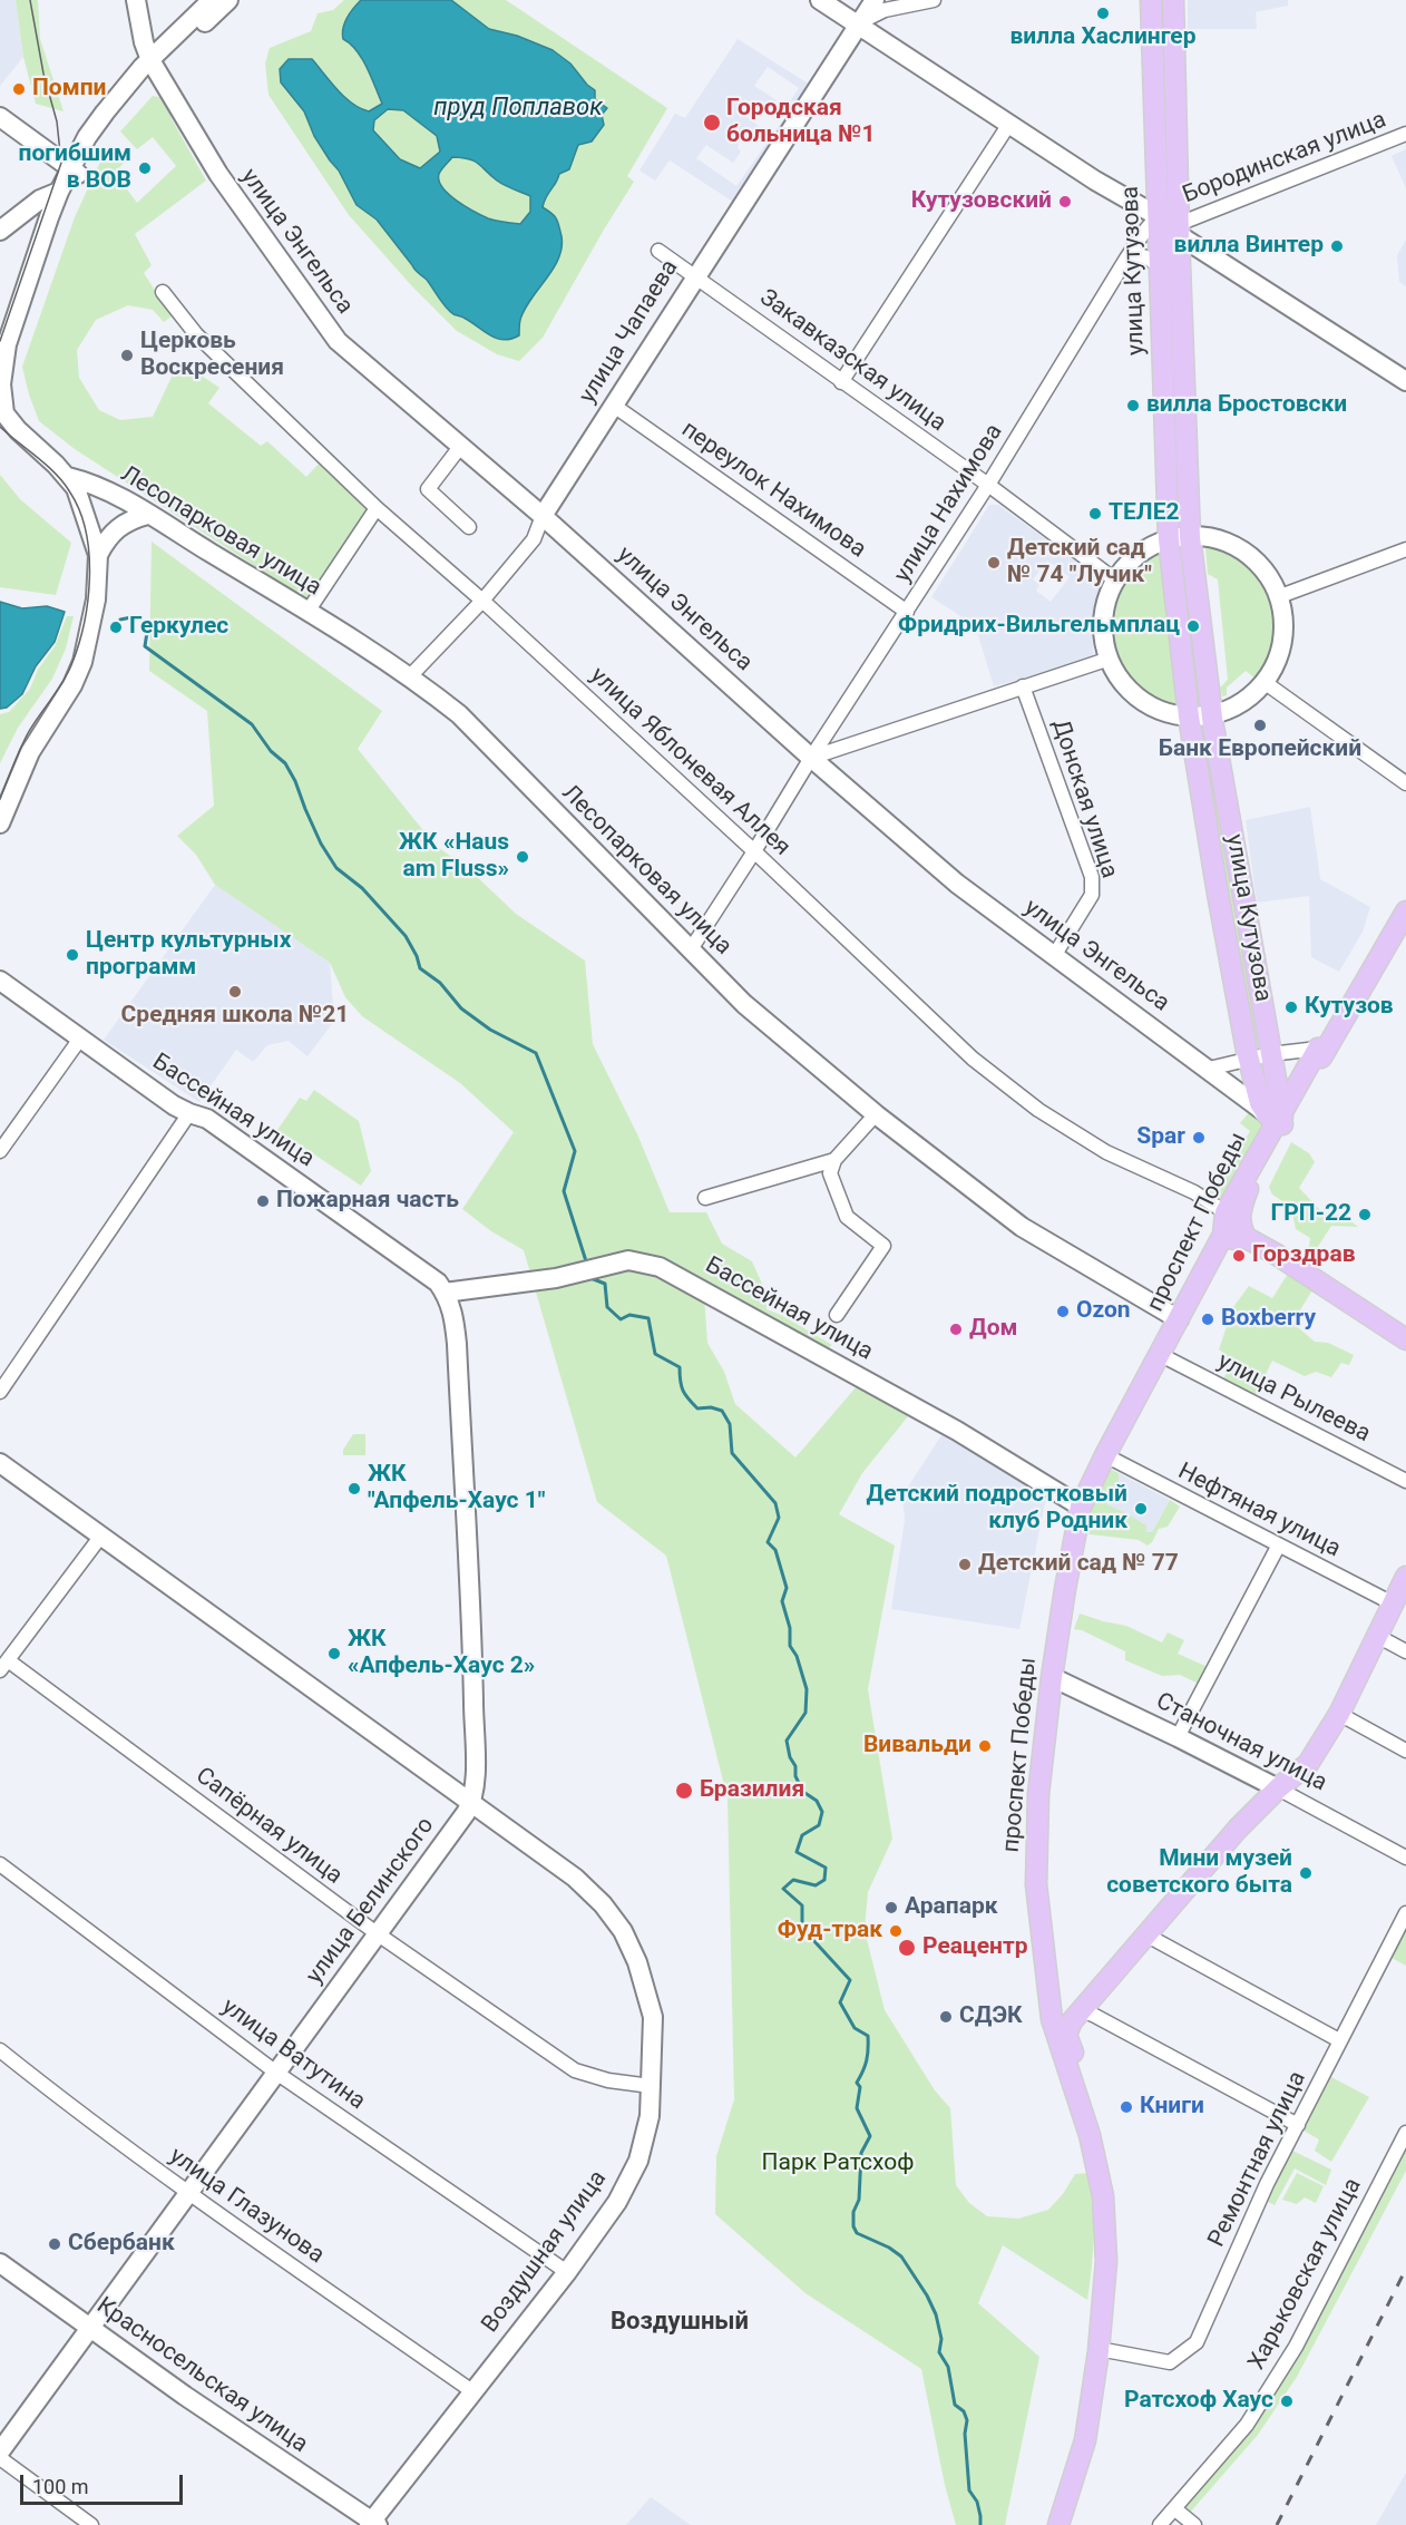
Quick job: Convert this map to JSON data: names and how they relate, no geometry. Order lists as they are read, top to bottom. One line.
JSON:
{"streets":{"main road":["улица Кутузова","проспект Победы"],"street":["Бородинская улица","улица Энгельса","улица Чапаева","Закавказская улица","переулок Нахимова","улица Нахимова","Лесопарковая улица","улица Яблоневая Аллея","Донская улица","Бассейная улица","улица Рылеева","Нефтяная улица","Станочная улица","Сапёрная улица","улица Белинского","улица Ватутина","Ремонтная улица","улица Глазунова","Воздушная улица","Харьковская улица","Красносельская улица"]},"crossings":[["Бородинская улица","улица Кутузова"],["улица Энгельса","улица Кутузова"],["улица Энгельса","улица Чапаева"],["улица Энгельса","улица Нахимова"],["улица Энгельса","Донская улица"],["улица Энгельса","проспект Победы"],["улица Кутузова","улица Нахимова"],["улица Кутузова","проспект Победы"],["улица Чапаева","Закавказская улица"],["улица Чапаева","переулок Нахимова"],["улица Чапаева","Лесопарковая улица"],["улица Чапаева","улица Яблоневая Аллея"],["Закавказская улица","улица Нахимова"],["переулок Нахимова","улица Нахимова"],["улица Нахимова","Лесопарковая улица"],["улица Нахимова","улица Яблоневая Аллея"],["Лесопарковая улица","проспект Победы"],["улица Яблоневая Аллея","проспект Победы"],["Бассейная улица","проспект Победы"],["проспект Победы","улица Рылеева"],["проспект Победы","Нефтяная улица"],["проспект Победы","Станочная улица"],["Сапёрная улица","улица Белинского"],["Сапёрная улица","Воздушная улица"],["улица Белинского","улица Ватутина"],["улица Белинского","улица Глазунова"],["улица Белинского","Воздушная улица"],["улица Белинского","Красносельская улица"],["улица Ватутина","Воздушная улица"],["улица Глазунова","Воздушная улица"],["Воздушная улица","Красносельская улица"]],"districts":["Воздушный"],"water":["пруд Поплавок"],"parks":["Парк Ратсхоф"],"places":["вилла Хаслингер","Помпи","Городская больница №1","погибшим в ВОВ","Кутузовский","вилла Винтер","Церковь Воскресения","вилла Бростовски","ТЕЛЕ2","Детский сад № 74 \"Лучик\"","Фридрих-Вильгельмплац","Геркулес","Банк Европейский","ЖК «Haus am Fluss»","Центр культурных программ","Средняя школа №21","Кутузов","Spar","Пожарная часть","ГРП-22","Горздрав","Ozon","Boxberry","Дом","ЖК \"Апфель-Хаус 1\"","Детский подростковый клуб Родник","Детский сад № 77","ЖК «Апфель-Хаус 2»","Вивальди","Бразилия","Мини музей советского быта","Арапарк","Фуд-трак","Реацентр","СДЭК","Книги","Сбербанк","Ратсхоф Хаус"],"scale_bar":"100 m"}
